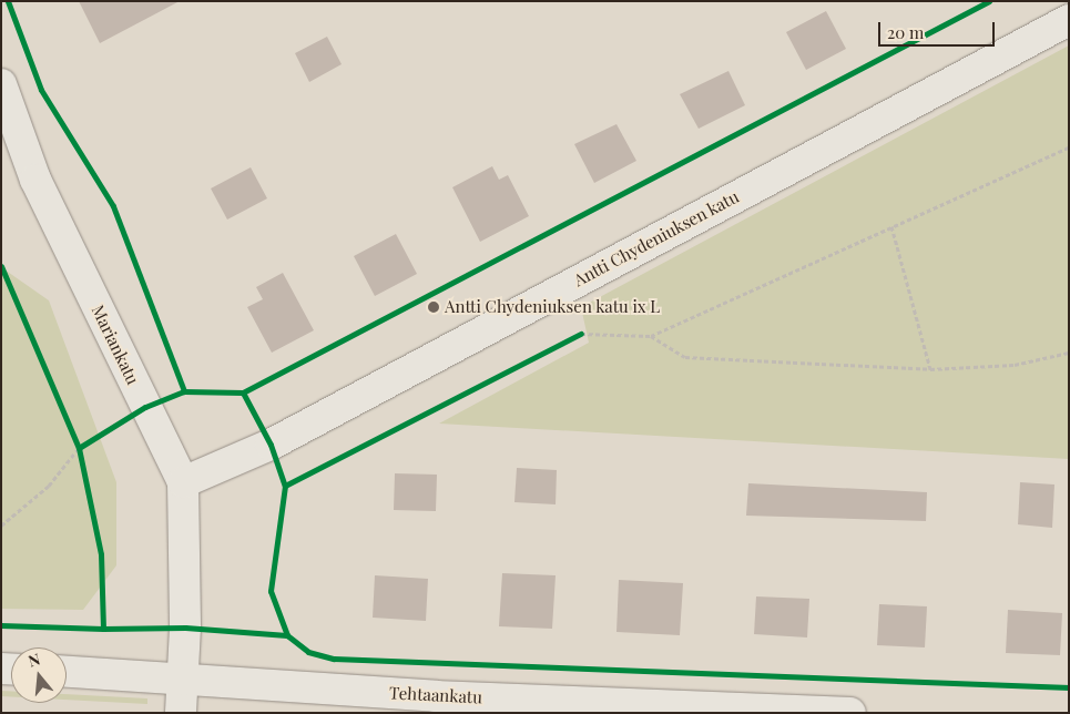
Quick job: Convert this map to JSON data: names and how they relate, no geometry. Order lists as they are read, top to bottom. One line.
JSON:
{"streets":{"main road":["Antti Chydeniuksen katu","Mariankatu","Tehtaankatu"]},"crossings":[["Antti Chydeniuksen katu","Mariankatu"],["Mariankatu","Tehtaankatu"]],"places":["Antti Chydeniuksen katu ix L"],"scale_bar":"20 m","north":"top"}
